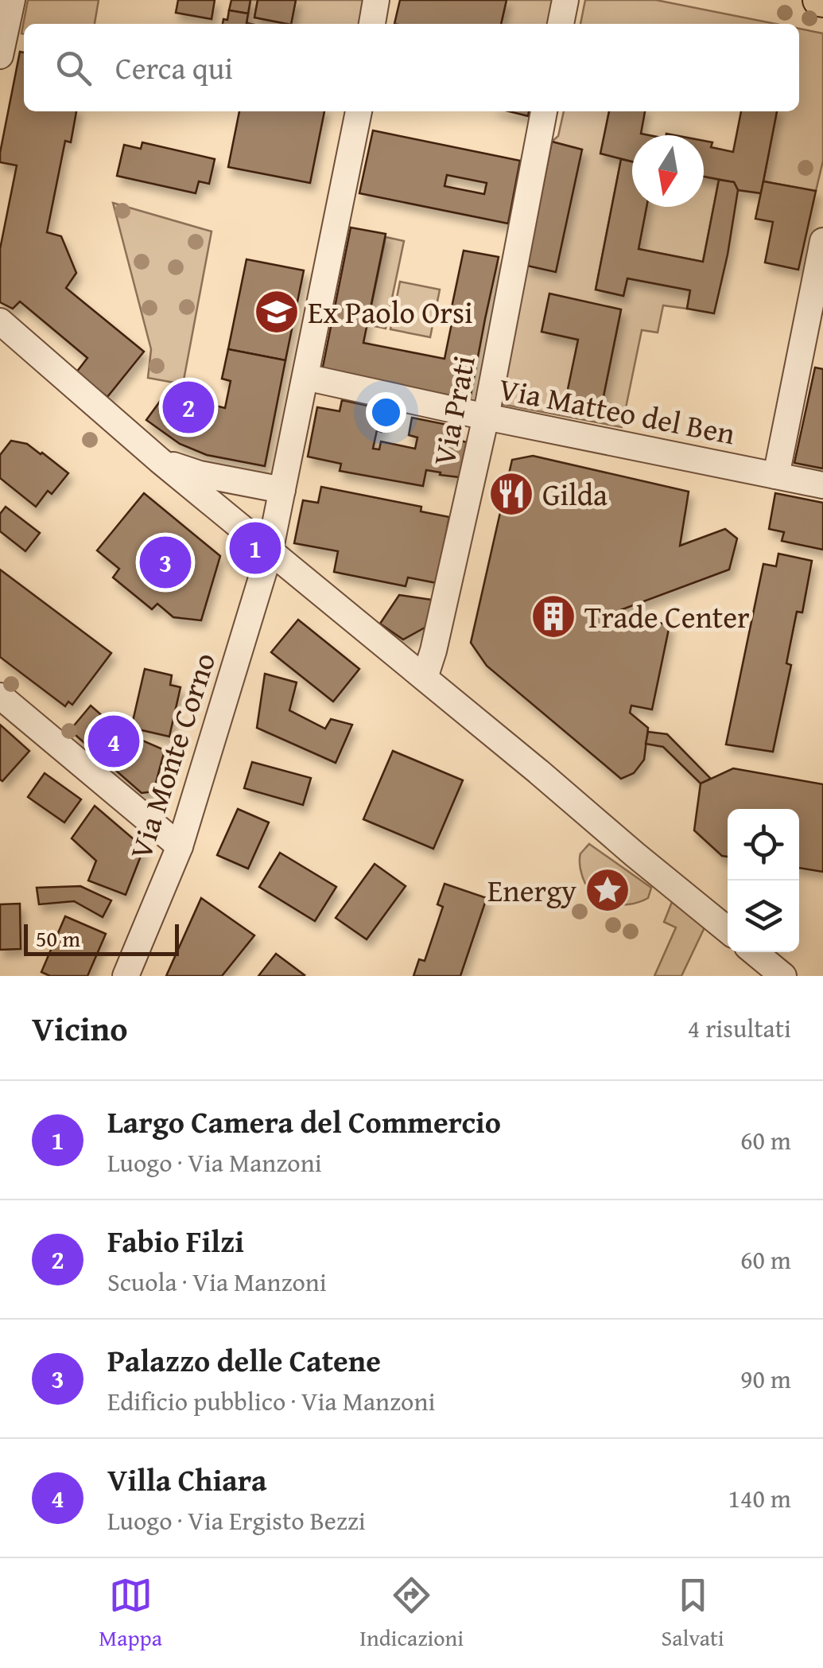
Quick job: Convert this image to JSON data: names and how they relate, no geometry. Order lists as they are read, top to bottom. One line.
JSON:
{"streets":{"street":["Via Prati","Via Matteo del Ben","Via Monte Corno"]},"crossings":[["Via Prati","Via Matteo del Ben"],["Via Matteo del Ben","Via Monte Corno"]],"places":{"school or university":["Ex Paolo Orsi"],"restaurant":["Gilda"],"building":["Trade Center"],"place":["Energy"]},"scale_bar":"50 m","north":"bottom","page":{"search":"Cerca qui","pins":["2","1","3","4"],"scale":"50 m","heading":["Vicino","4 risultati"],"list":[{"mark":"1","name":"Largo Camera del Commercio","note":"Luogo · Via Manzoni","value":"60 m"},{"mark":"2","name":"Fabio Filzi","note":"Scuola · Via Manzoni","value":"60 m"},{"mark":"3","name":"Palazzo delle Catene","note":"Edificio pubblico · Via Manzoni","value":"90 m"},{"mark":"4","name":"Villa Chiara","note":"Luogo · Via Ergisto Bezzi","value":"140 m"}],"nav":["Mappa","Indicazioni","Salvati"]}}
